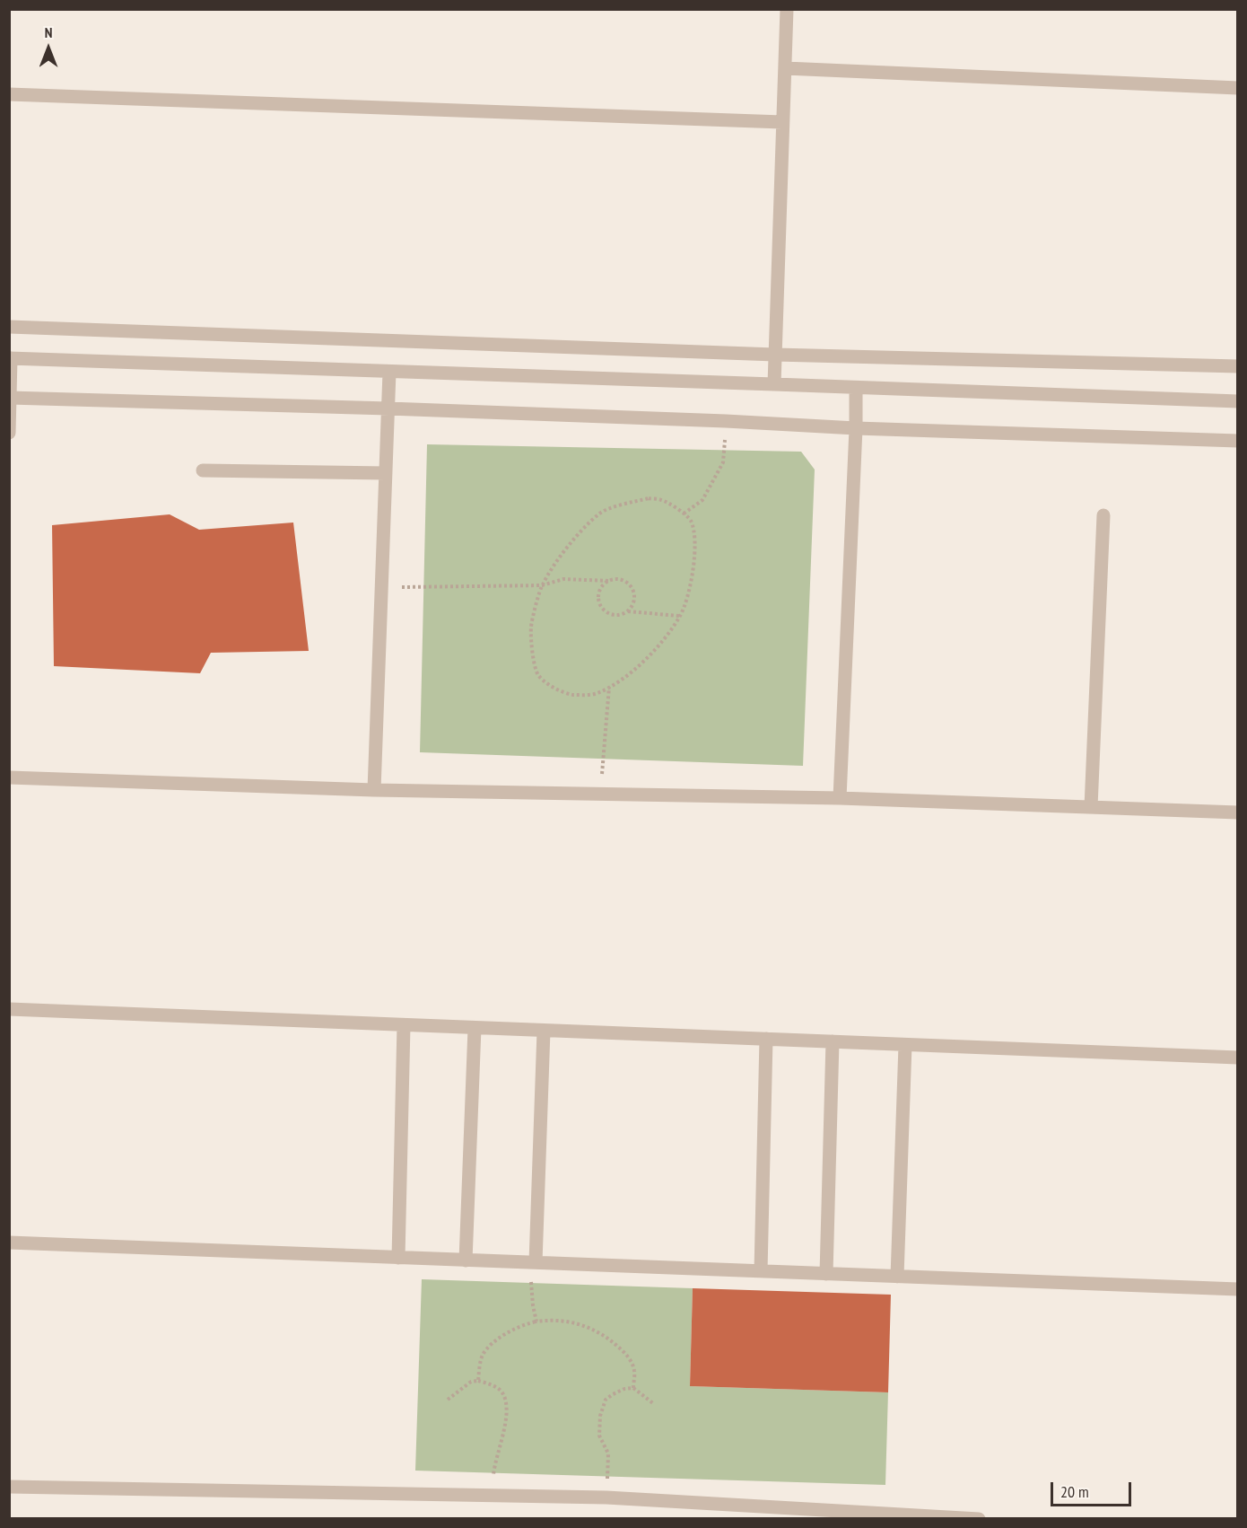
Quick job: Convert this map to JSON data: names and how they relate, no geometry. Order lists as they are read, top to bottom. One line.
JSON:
{"scale_bar":"20 m","north":"top"}
